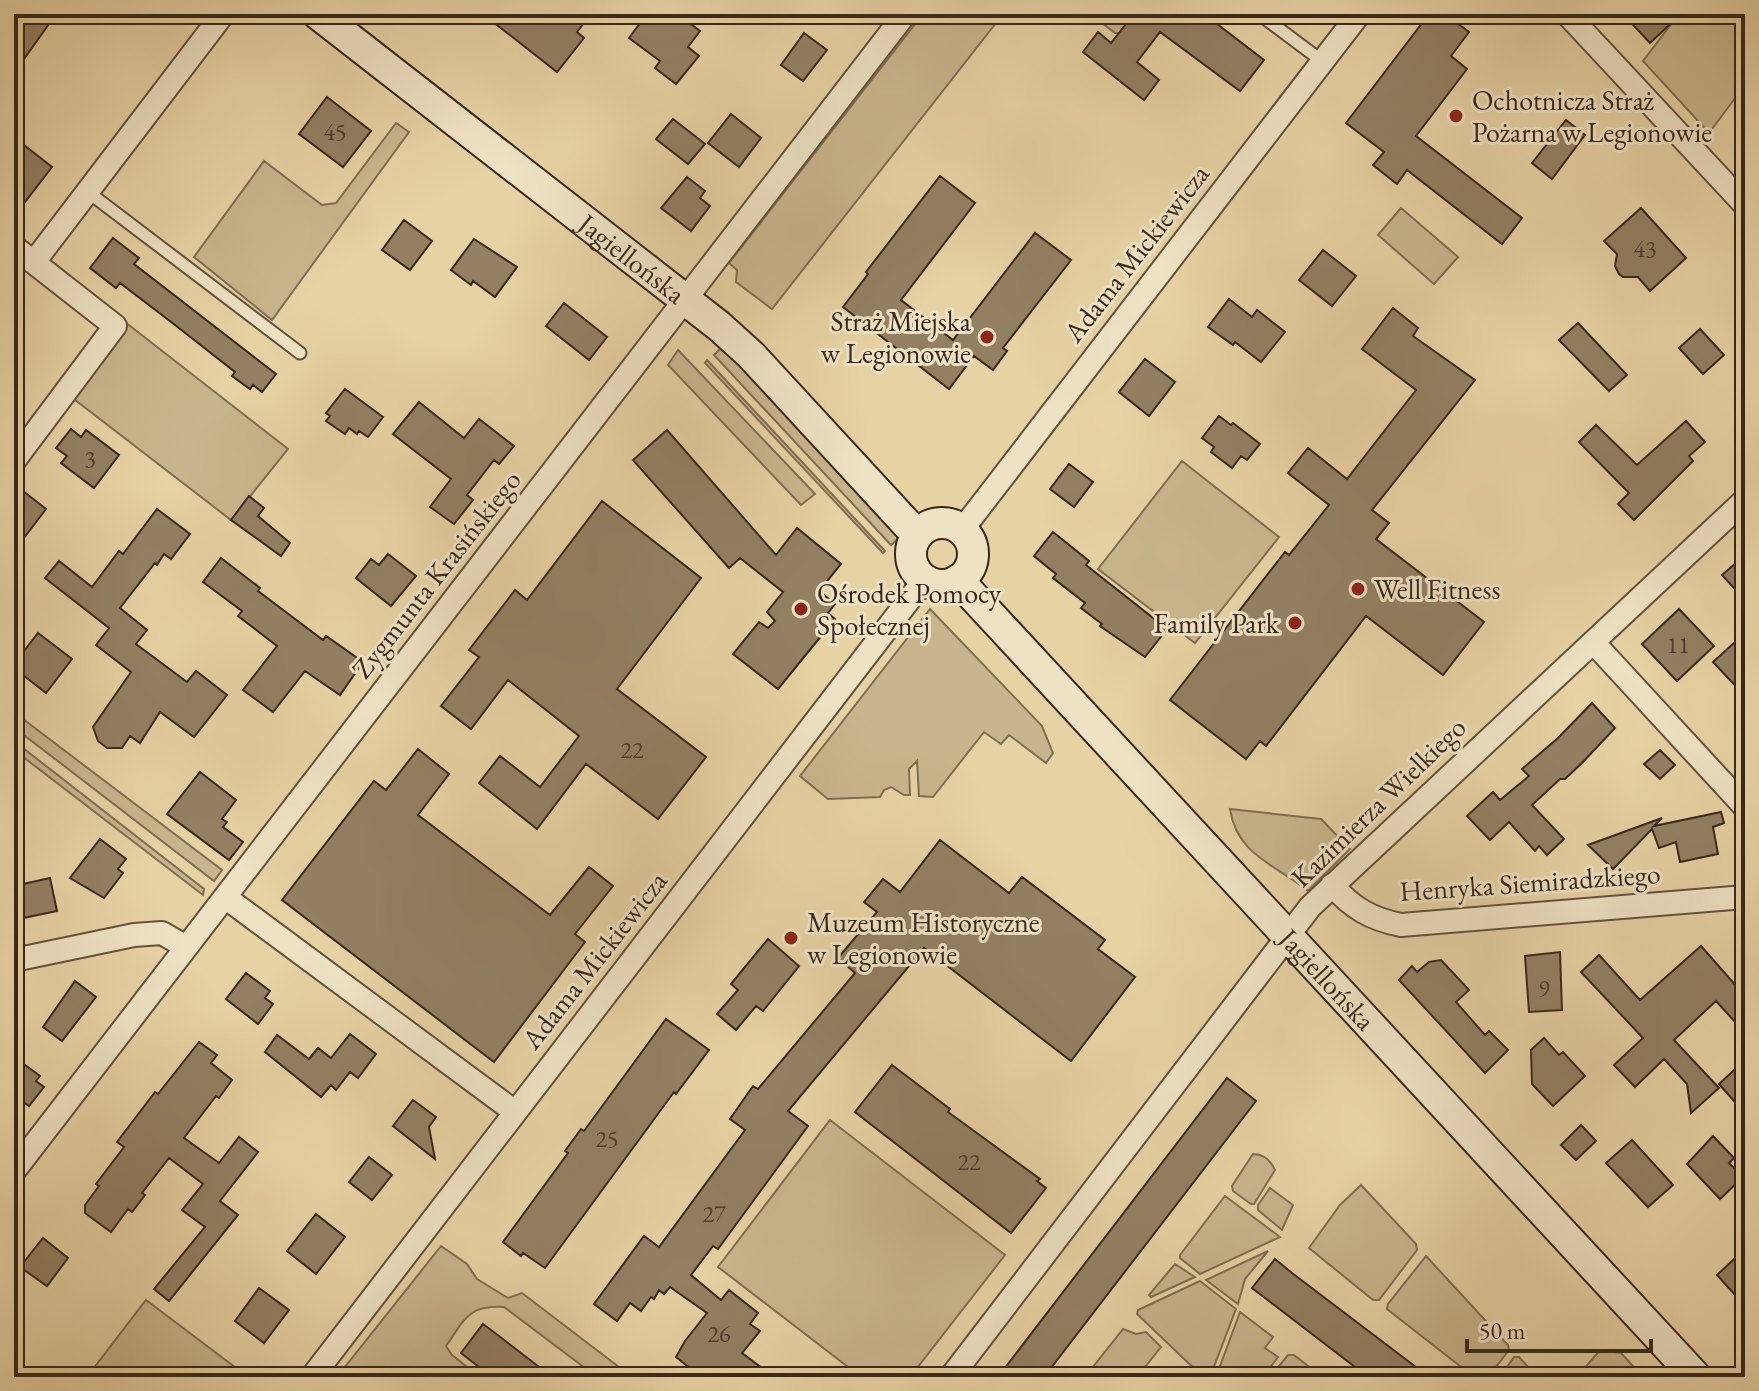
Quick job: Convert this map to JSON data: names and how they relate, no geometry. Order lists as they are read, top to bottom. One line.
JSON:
{"streets":{"street":["Adama Mickiewicza","Jagiellońska","Zygmunta Krasińskiego","Kazimierza Wielkiego","Henryka Siemiradzkiego"]},"crossings":[["Adama Mickiewicza","Jagiellońska"],["Jagiellońska","Zygmunta Krasińskiego"],["Jagiellońska","Kazimierza Wielkiego"],["Kazimierza Wielkiego","Henryka Siemiradzkiego"]],"places":["Ochotnicza Straż Pożarna w Legionowie","Straż Miejska w Legionowie","Well Fitness","Ośrodek Pomocy Społecznej","Family Park","Muzeum Historyczne w Legionowie"],"house_numbers":["45","43","3","11","22","9","25","22","27","26"],"scale_bar":"50 m"}
